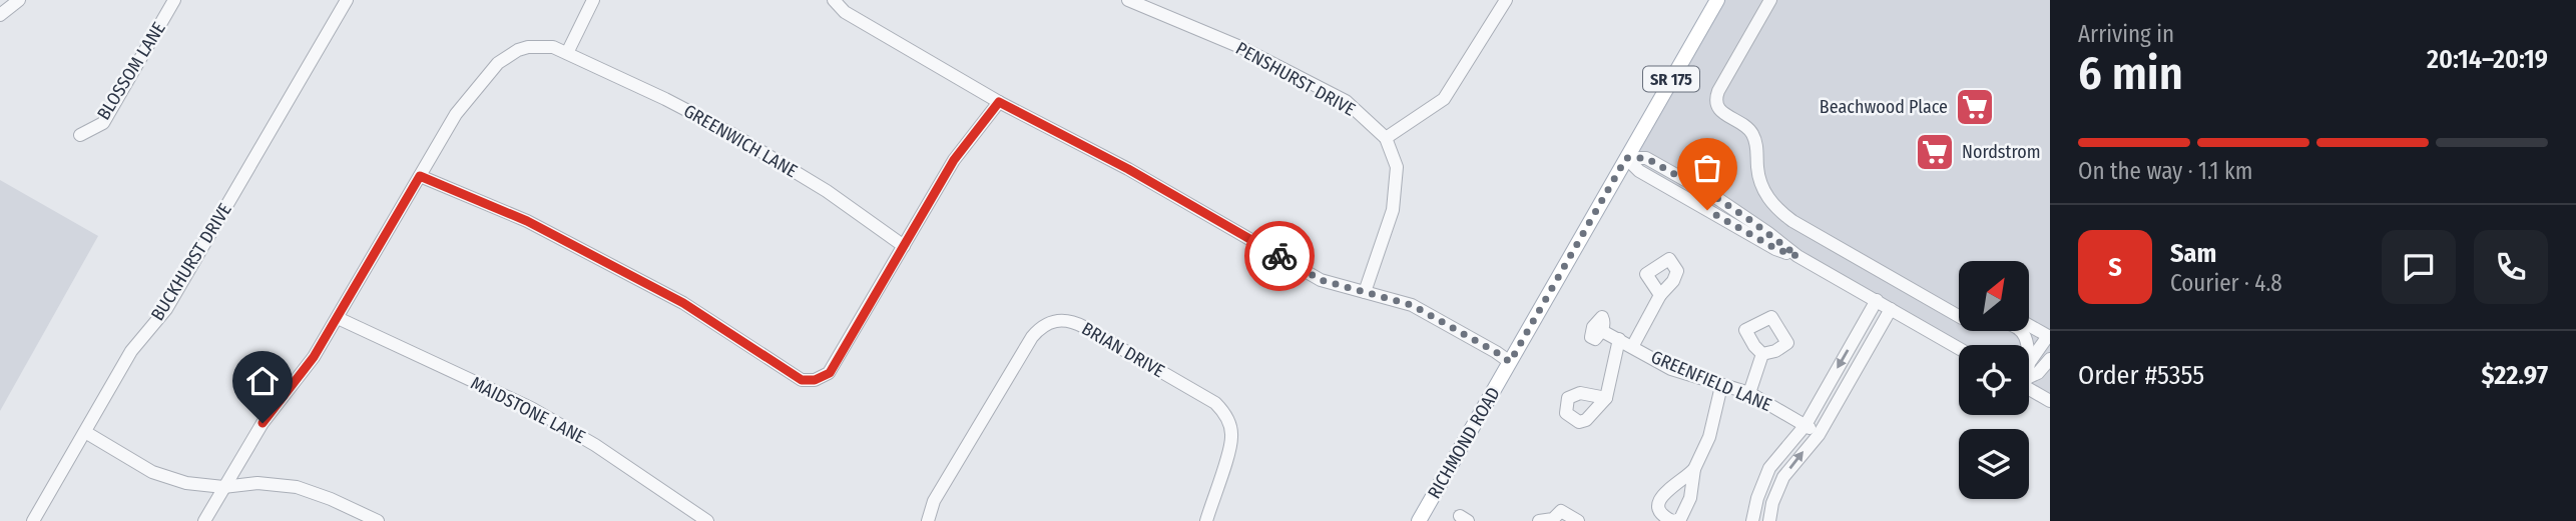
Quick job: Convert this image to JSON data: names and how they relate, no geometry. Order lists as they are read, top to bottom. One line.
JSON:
{"streets":{"main road":["SR 175","RICHMOND ROAD"],"street":["BLOSSOM LANE","PENSHURST DRIVE","GREENWICH LANE","BUCKHURST DRIVE","BRIAN DRIVE","GREENFIELD LANE","MAIDSTONE LANE"]},"crossings":[["GREENWICH LANE","MAIDSTONE LANE"]],"places":{"supermarket":["Beachwood Place","Nordstrom"]},"north":"top right","page":{"heading":["6 min","Arriving in","20:14–20:19"],"panel":["Sam","Courier · 4.8","Order #5355","$22.97"],"bar":"On the way · 1.1 km","round":"S"}}
